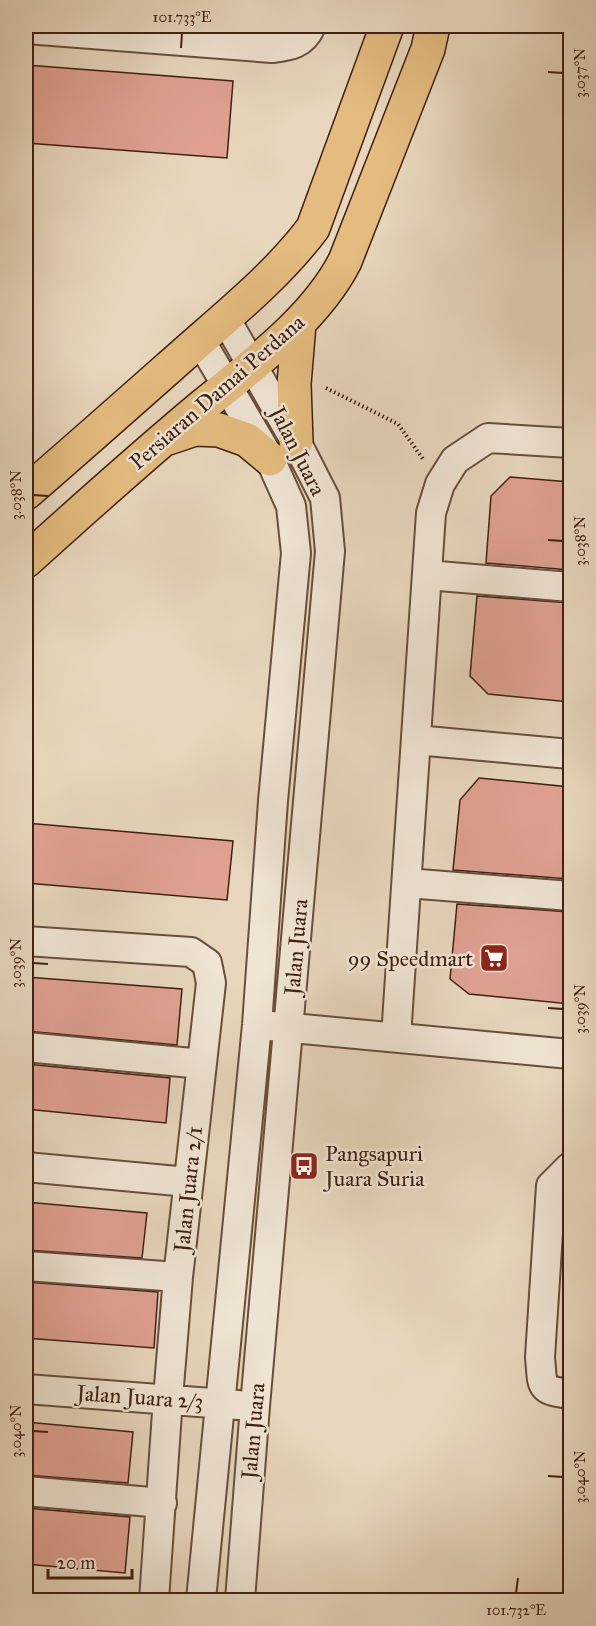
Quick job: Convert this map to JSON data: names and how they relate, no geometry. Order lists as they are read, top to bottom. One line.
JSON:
{"streets":{"main road":["Persiaran Damai Perdana"],"street":["Jalan Juara","Jalan Juara 2/1","Jalan Juara 2/3"]},"crossings":[["Persiaran Damai Perdana","Jalan Juara"],["Jalan Juara","Jalan Juara 2/3"],["Jalan Juara 2/1","Jalan Juara 2/3"]],"places":{"supermarket":["99 Speedmart"],"bus stop":["Pangsapuri Juara Suria"]},"scale_bar":"20 m","coordinates":["101.733°E","3.037°N","3.038°N","3.039°N","3.040°N","101.732°E"]}
